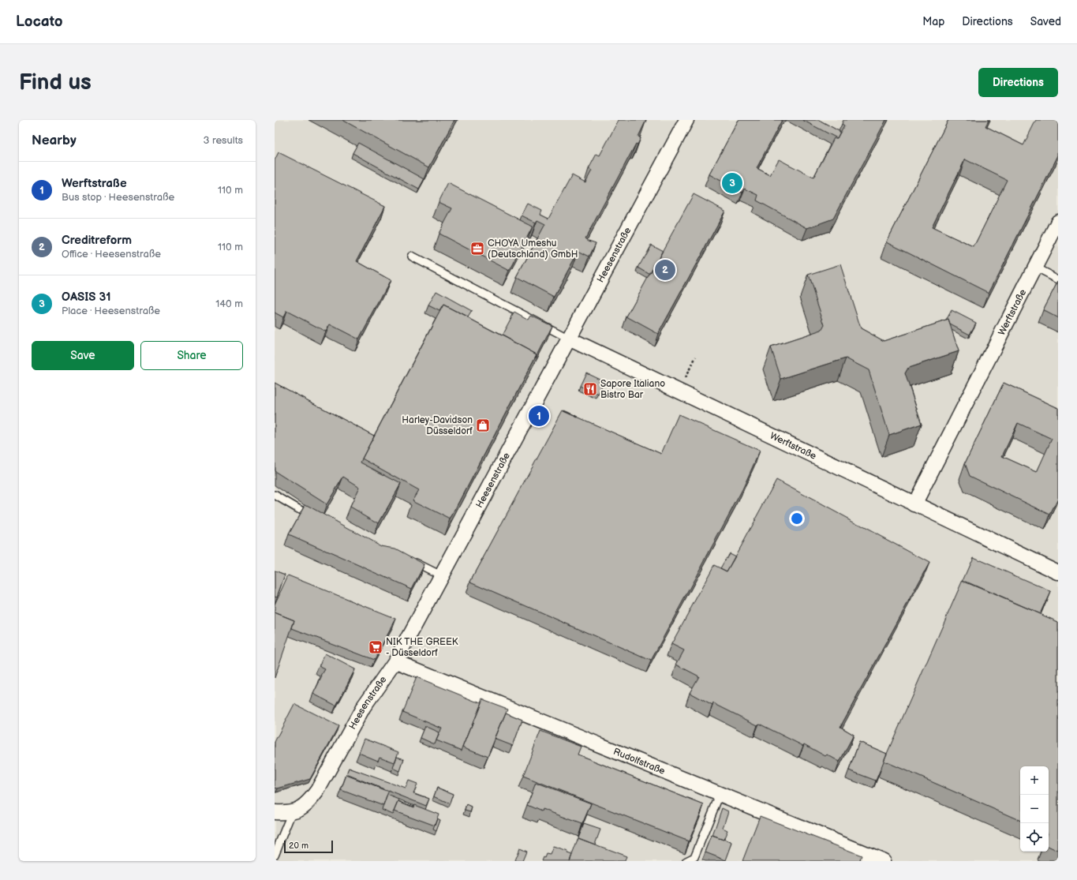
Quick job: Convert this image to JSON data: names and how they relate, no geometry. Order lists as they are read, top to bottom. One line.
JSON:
{"streets":{"street":["Heesenstraße","Werftstraße","Rudolfstraße"]},"crossings":[["Heesenstraße","Werftstraße"],["Heesenstraße","Rudolfstraße"]],"places":{"office":["CHOYA Umeshu (Deutschland) GmbH"],"restaurant":["Sapore Italiano Bistro Bar"],"shop":["Harley-Davidson Düsseldorf"],"supermarket":["NIK THE GREEK - Düsseldorf"]},"scale_bar":"20 m","page":{"header":"Locato","nav":["Map","Directions","Saved"],"buttons":["Directions",["Save","Share"]],"title":"Find us","heading":["Nearby","3 results"],"list":[{"mark":"1","name":"Werftstraße","note":"Bus stop · Heesenstraße","value":"110 m"},{"mark":"2","name":"Creditreform","note":"Office · Heesenstraße","value":"110 m"},{"mark":"3","name":"OASIS 31","note":"Place · Heesenstraße","value":"140 m"}],"pins":["3","2","1"],"map_buttons":["+","−"],"scale":"20 m"}}
